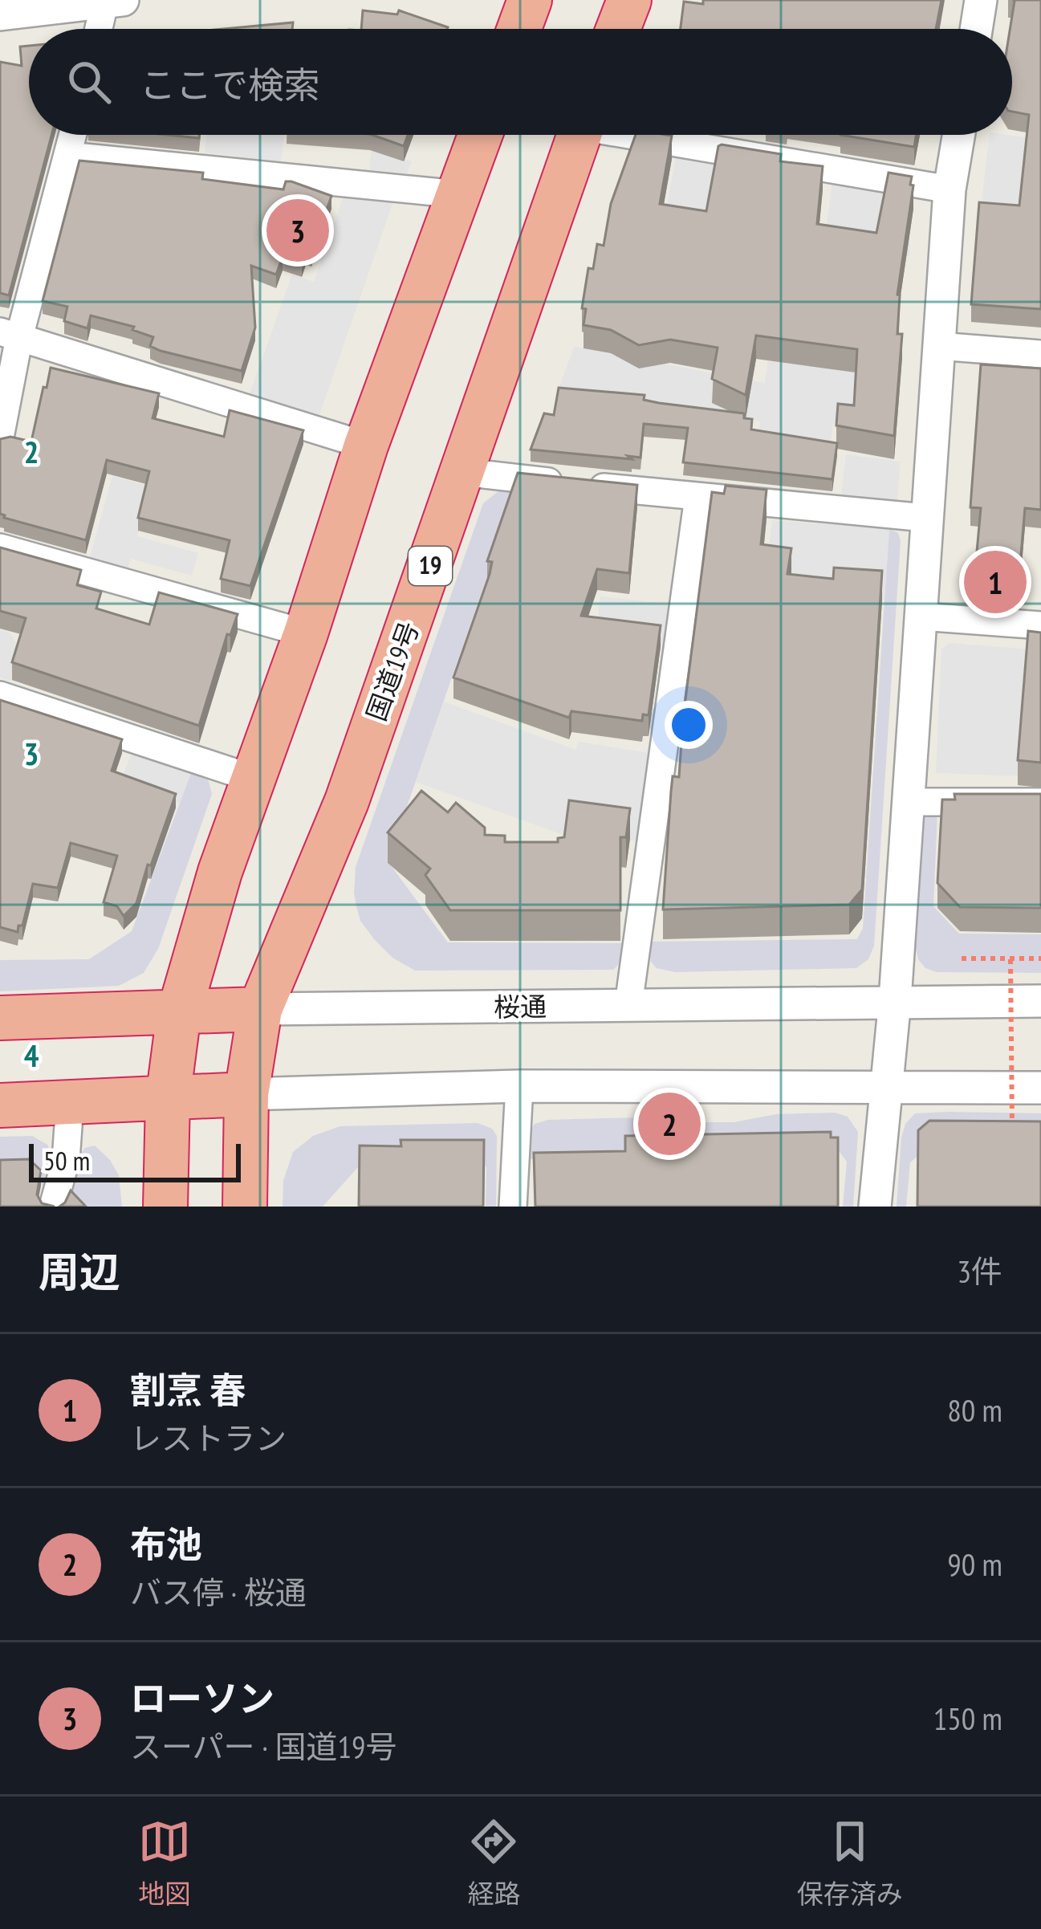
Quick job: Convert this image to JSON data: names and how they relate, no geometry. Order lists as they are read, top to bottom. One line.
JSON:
{"streets":{"highway":["19","国道19号","桜通"]},"crossings":[["国道19号","桜通"]],"scale_bar":"50 m","page":{"search":"ここで検索","pins":["3","1","2"],"scale":"50 m","heading":["周辺","3件"],"list":[{"mark":"1","name":"割烹 春","note":"レストラン","value":"80 m"},{"mark":"2","name":"布池","note":"バス停 · 桜通","value":"90 m"},{"mark":"3","name":"ローソン","note":"スーパー · 国道19号","value":"150 m"}],"nav":["地図","経路","保存済み"]},"grid":{"rows":["2","3","4"]}}
